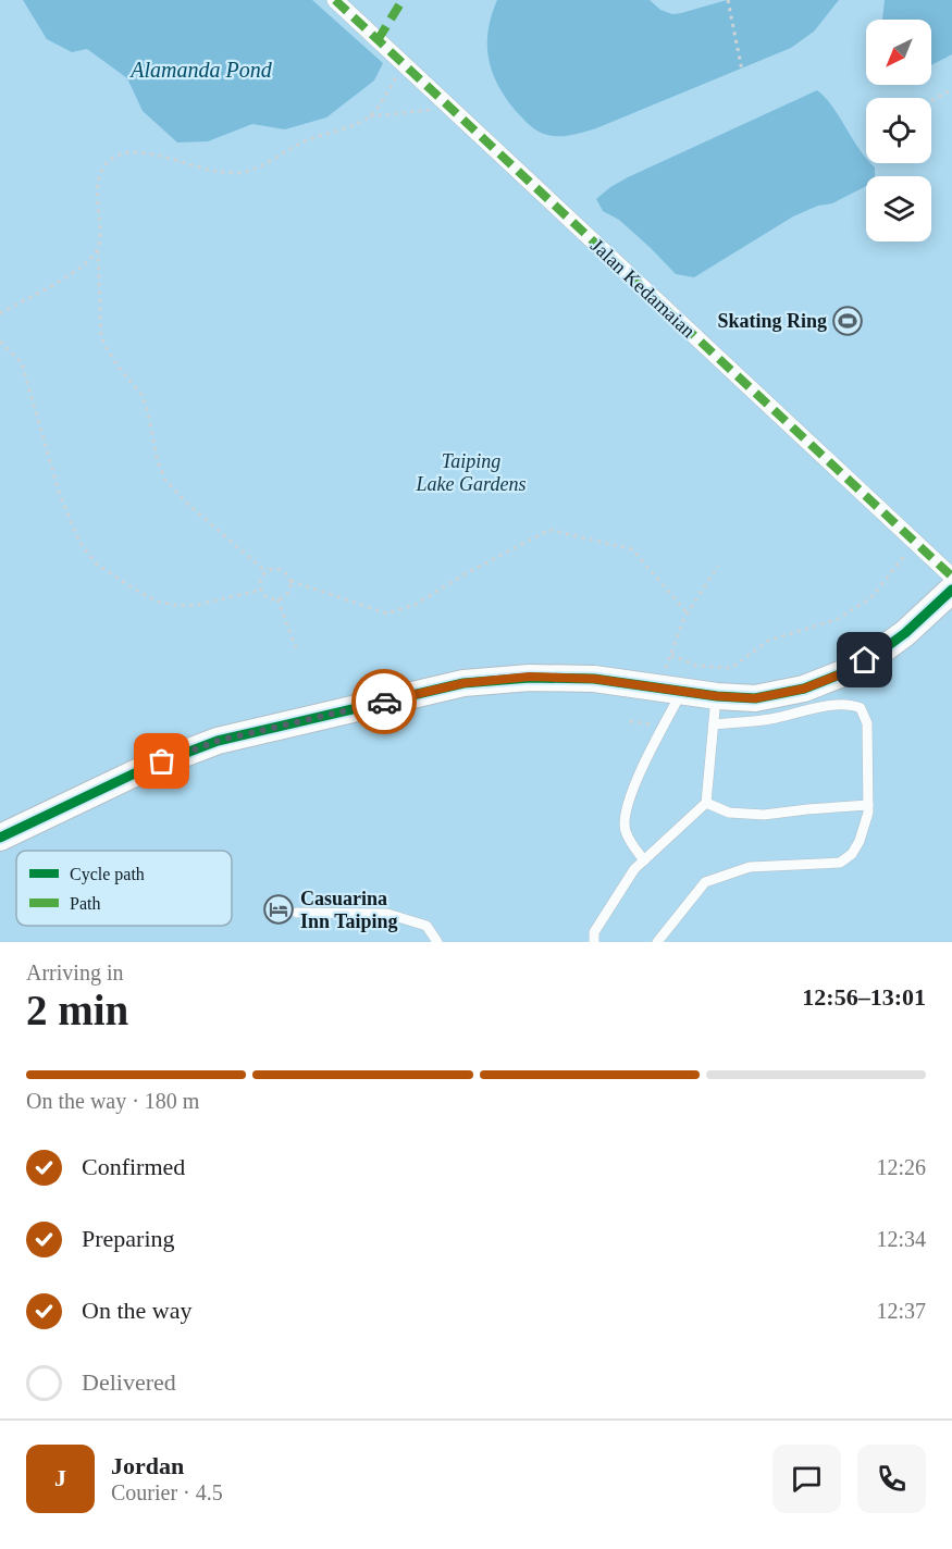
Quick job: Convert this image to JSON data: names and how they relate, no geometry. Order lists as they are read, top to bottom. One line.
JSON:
{"streets":{"street":["Jalan Kedamaian"]},"water":["Alamanda Pond"],"parks":["Taiping Lake Gardens"],"places":{"sports":["Skating Ring"],"hotel":["Casuarina Inn Taiping"]},"legend":["Cycle path","Path"],"north":"bottom left","page":{"heading":["2 min","Arriving in","12:56–13:01"],"panel":["Jordan","Courier · 4.5"],"bar":"On the way · 180 m","list":[["Confirmed","12:26"],["Preparing","12:34"],["On the way","12:37"],"Delivered"],"round":"J"}}
